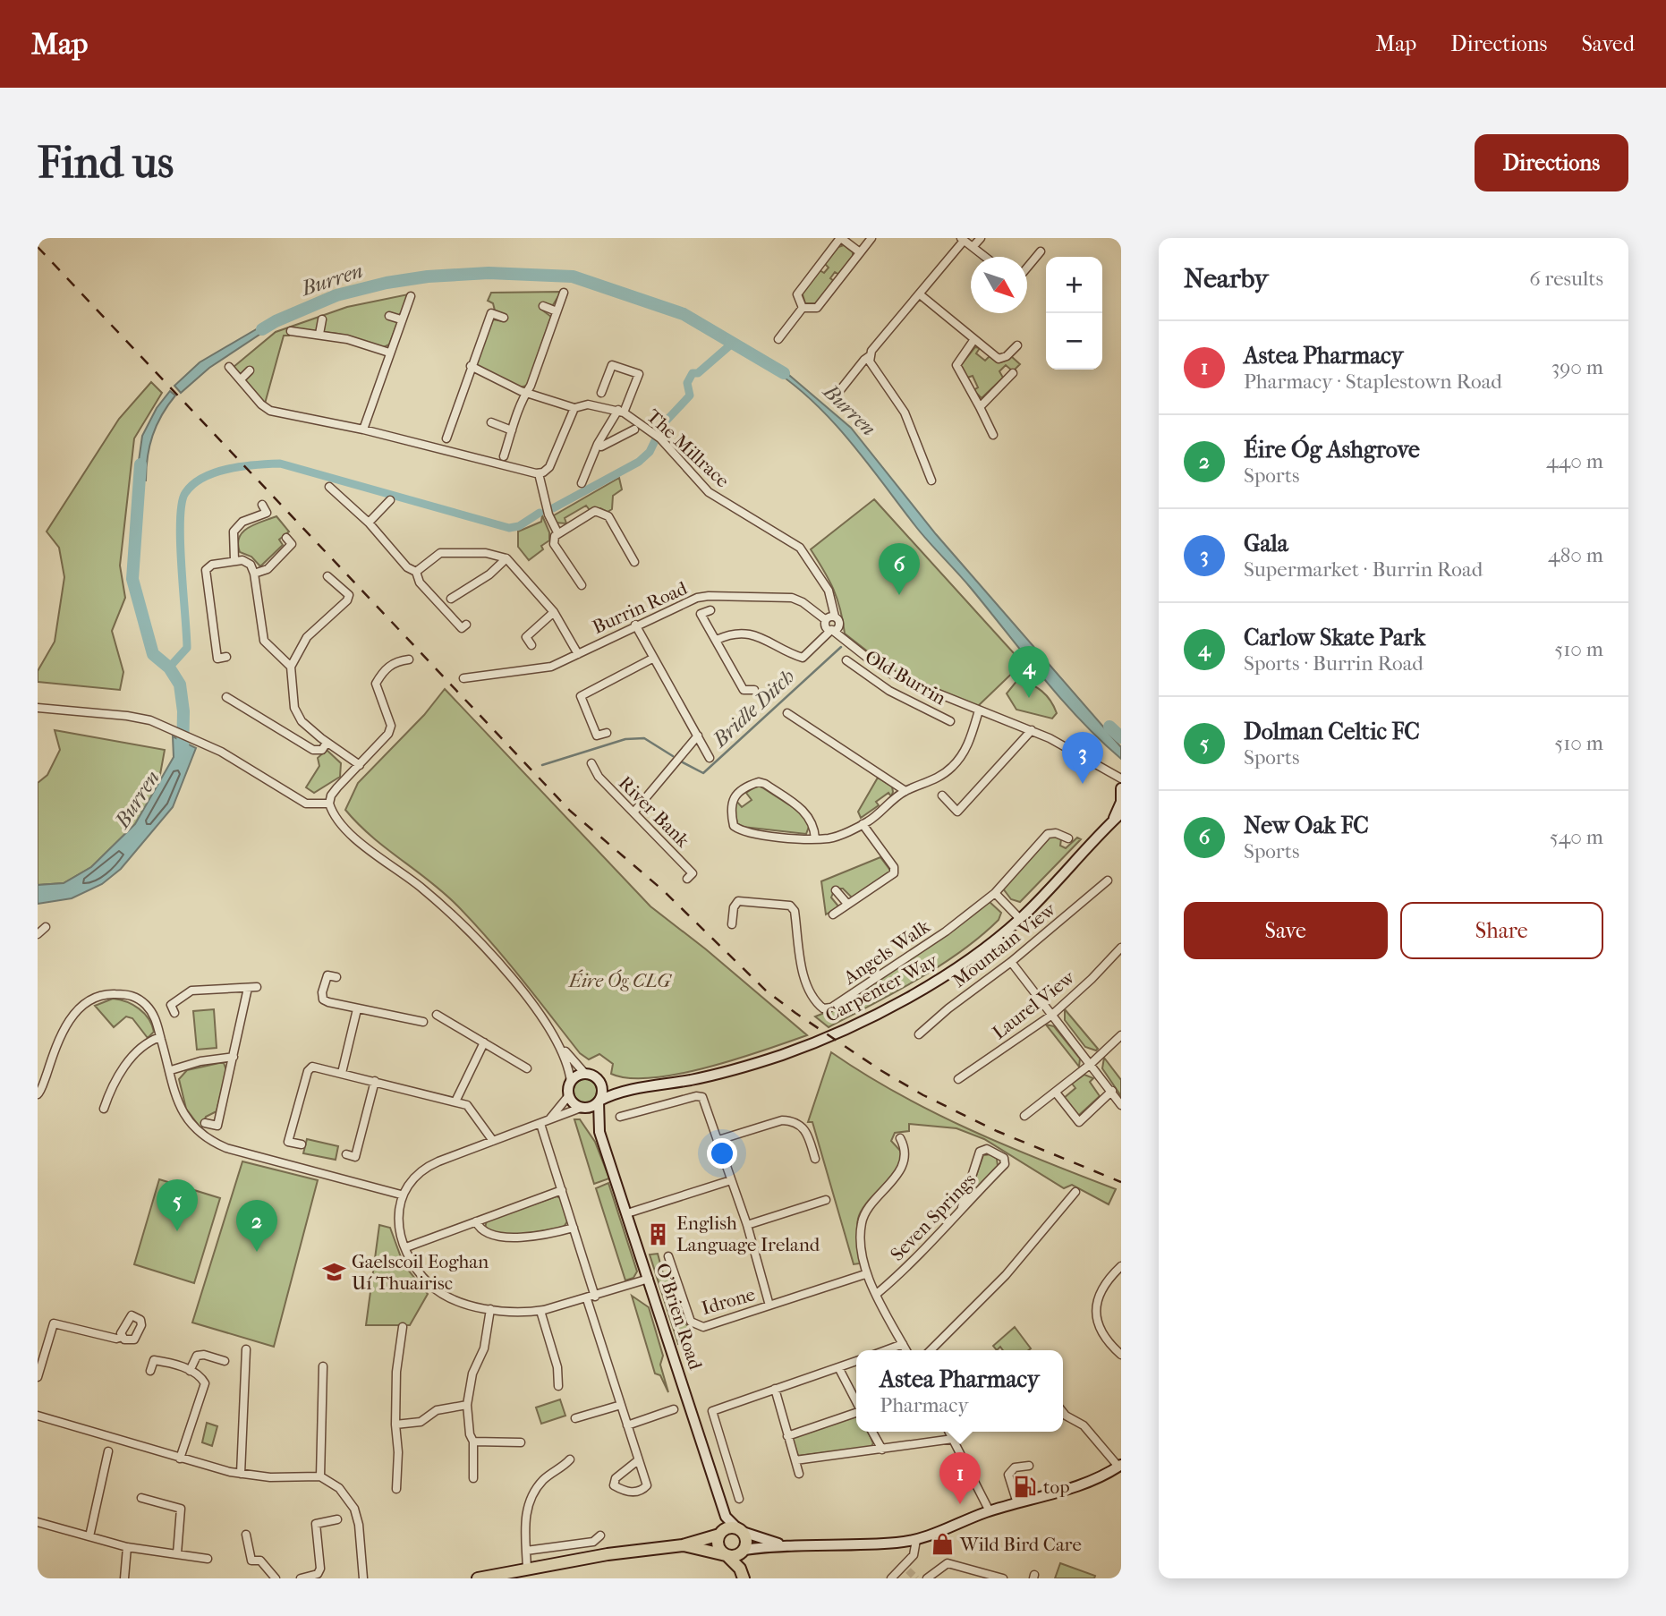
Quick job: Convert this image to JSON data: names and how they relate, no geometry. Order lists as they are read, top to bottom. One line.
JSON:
{"streets":{"street":["The Millrace","Burrin Road","Old Burrin","River Bank","Mountain View","Angels Walk","Carpenter Way","Laurel View","Seven Springs","Idrone","O'Brien Road"]},"crossings":[["The Millrace","Burrin Road"],["Carpenter Way","O'Brien Road"],["Seven Springs","Idrone"]],"water":["Burren","Bridle Ditch"],"parks":["Éire Óg CLG"],"places":{"building":["English Language Ireland"],"school or university":["Gaelscoil Eoghan Uí Thuairisc"],"fuel station":["top"],"shop":["Wild Bird Care"]},"north":"bottom right","page":{"header":"Map","nav":["Map","Directions","Saved"],"buttons":["Directions",["Save","Share"]],"title":"Find us","heading":["Nearby","6 results"],"map_buttons":["+","−"],"list":[{"mark":"1","name":"Astea Pharmacy","note":"Pharmacy · Staplestown Road","value":"390 m"},{"mark":"2","name":"Éire Óg Ashgrove","note":"Sports","value":"440 m"},{"mark":"3","name":"Gala","note":"Supermarket · Burrin Road","value":"480 m"},{"mark":"4","name":"Carlow Skate Park","note":"Sports · Burrin Road","value":"510 m"},{"mark":"5","name":"Dolman Celtic FC","note":"Sports","value":"510 m"},{"mark":"6","name":"New Oak FC","note":"Sports","value":"540 m"}],"pins":["6","4","3","5","2","1"],"popup":["Astea Pharmacy","Pharmacy"]}}
